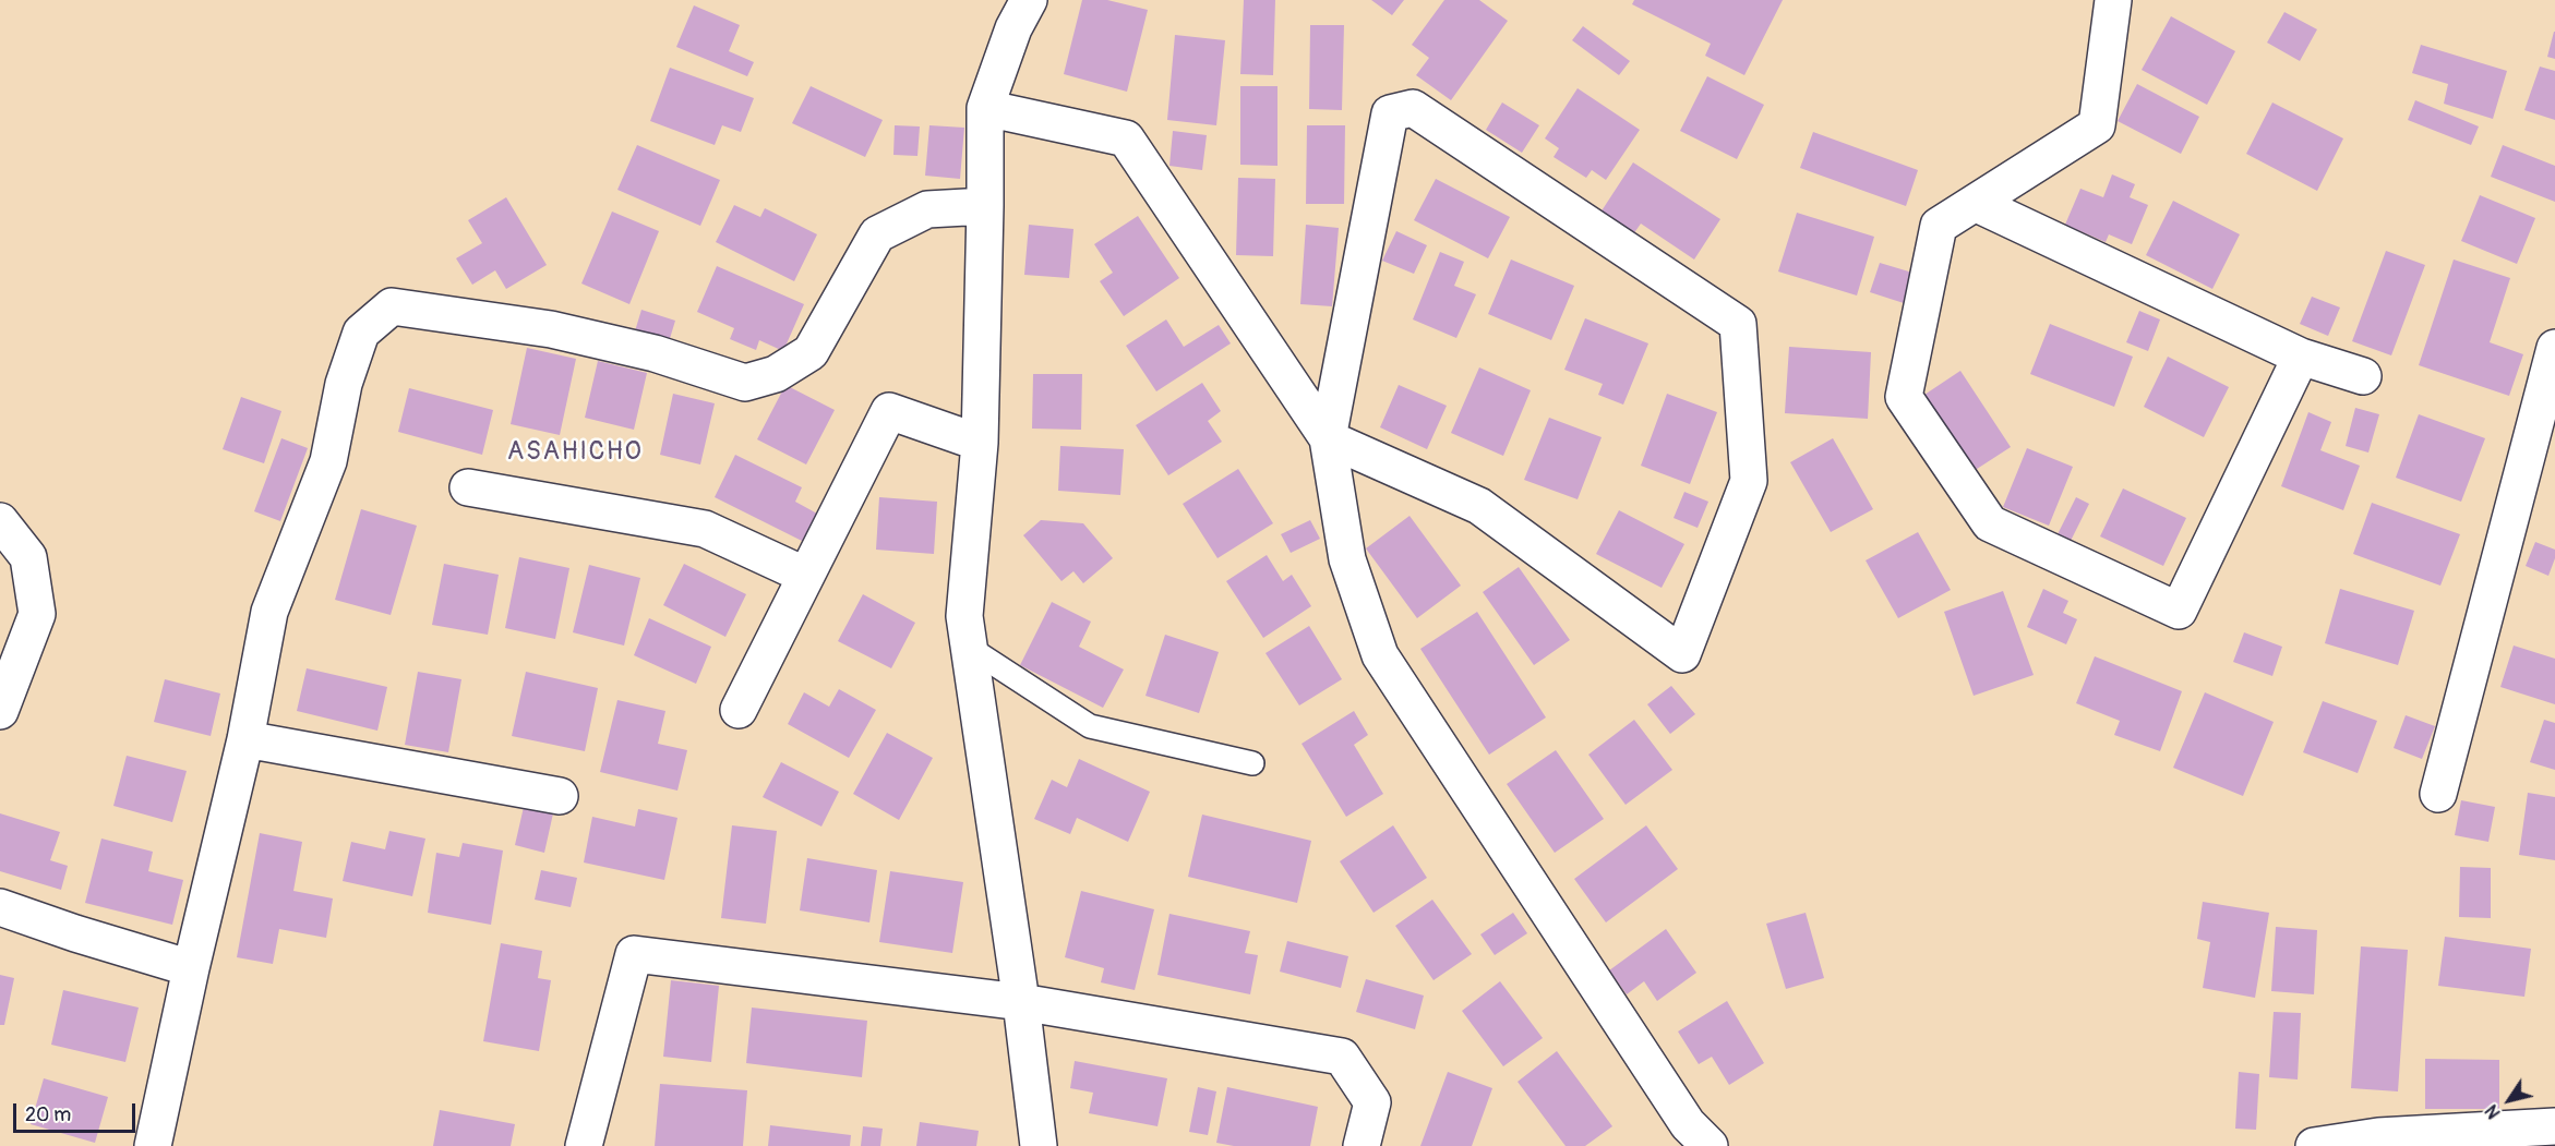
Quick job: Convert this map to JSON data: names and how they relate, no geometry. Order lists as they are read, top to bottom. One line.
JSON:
{"districts":["ASAHICHO"],"scale_bar":"20 m","north":"bottom left"}
